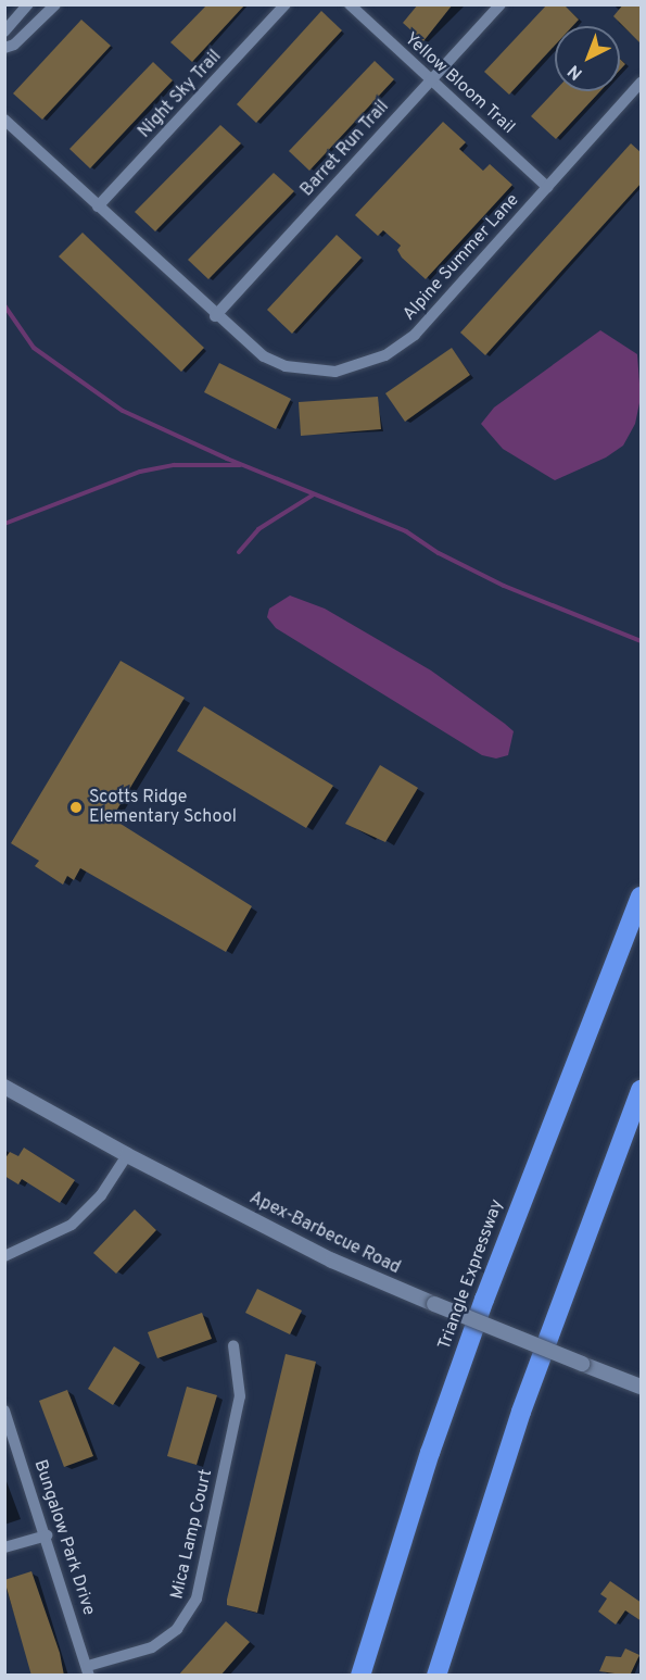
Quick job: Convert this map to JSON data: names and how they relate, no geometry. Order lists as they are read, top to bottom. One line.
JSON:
{"streets":{"highway":["Triangle Expressway"],"street":["Yellow Bloom Trail","Night Sky Trail","Barret Run Trail","Alpine Summer Lane","Apex-Barbecue Road","Mica Lamp Court","Bungalow Park Drive"]},"crossings":[["Yellow Bloom Trail","Barret Run Trail"],["Yellow Bloom Trail","Alpine Summer Lane"],["Night Sky Trail","Alpine Summer Lane"],["Barret Run Trail","Alpine Summer Lane"],["Mica Lamp Court","Bungalow Park Drive"]],"places":["Scotts Ridge Elementary School"],"north":"bottom left"}
